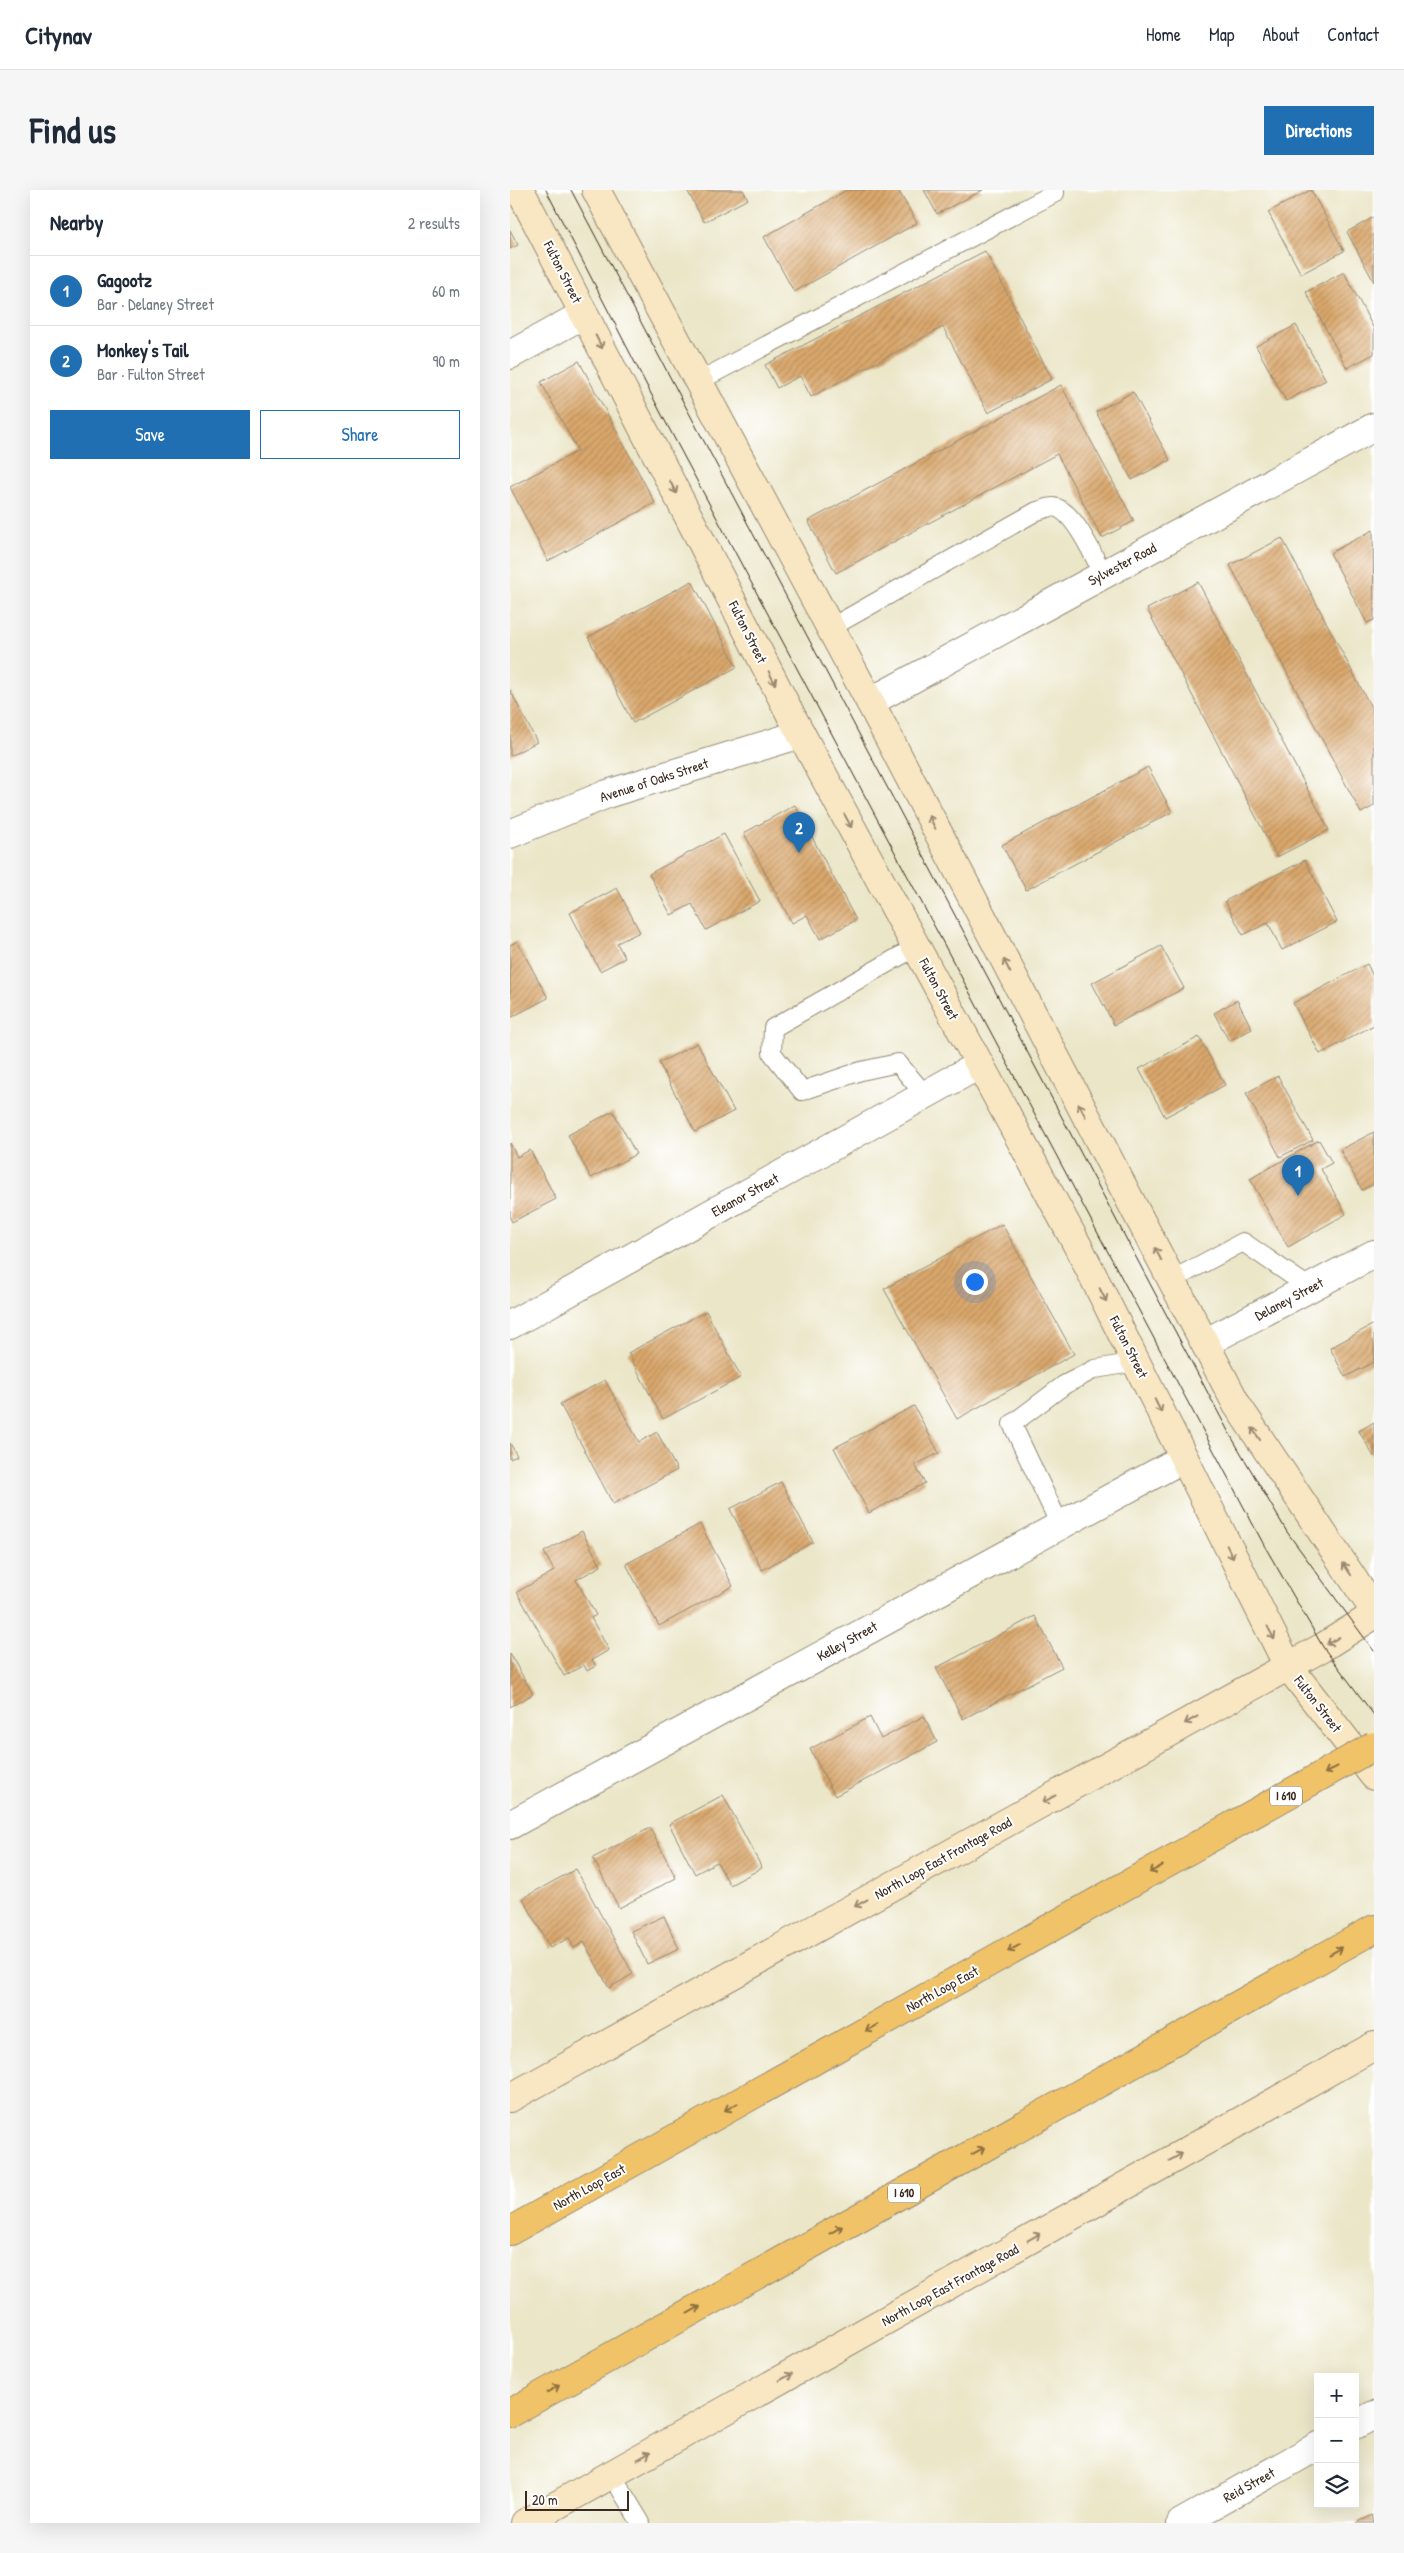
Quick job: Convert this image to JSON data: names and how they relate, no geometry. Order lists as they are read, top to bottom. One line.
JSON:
{"streets":{"highway":["I 610","North Loop East"],"main road":["Fulton Street","North Loop East Frontage Road"],"street":["Sylvester Road","Avenue of Oaks Street","Eleanor Street","Delaney Street","Kelley Street","Reid Street"]},"crossings":[["Fulton Street","Avenue of Oaks Street"],["Fulton Street","Eleanor Street"],["Fulton Street","Kelley Street"],["Fulton Street","North Loop East Frontage Road"]],"scale_bar":"20 m","page":{"header":"Citynav","nav":["Home","Map","About","Contact"],"buttons":["Directions",["Save","Share"]],"title":"Find us","heading":["Nearby","2 results"],"list":[{"mark":"1","name":"Gagootz","note":"Bar · Delaney Street","value":"60 m"},{"mark":"2","name":"Monkey's Tail","note":"Bar · Fulton Street","value":"90 m"}],"pins":["2","1"],"map_buttons":["+","−"],"scale":"20 m"}}
